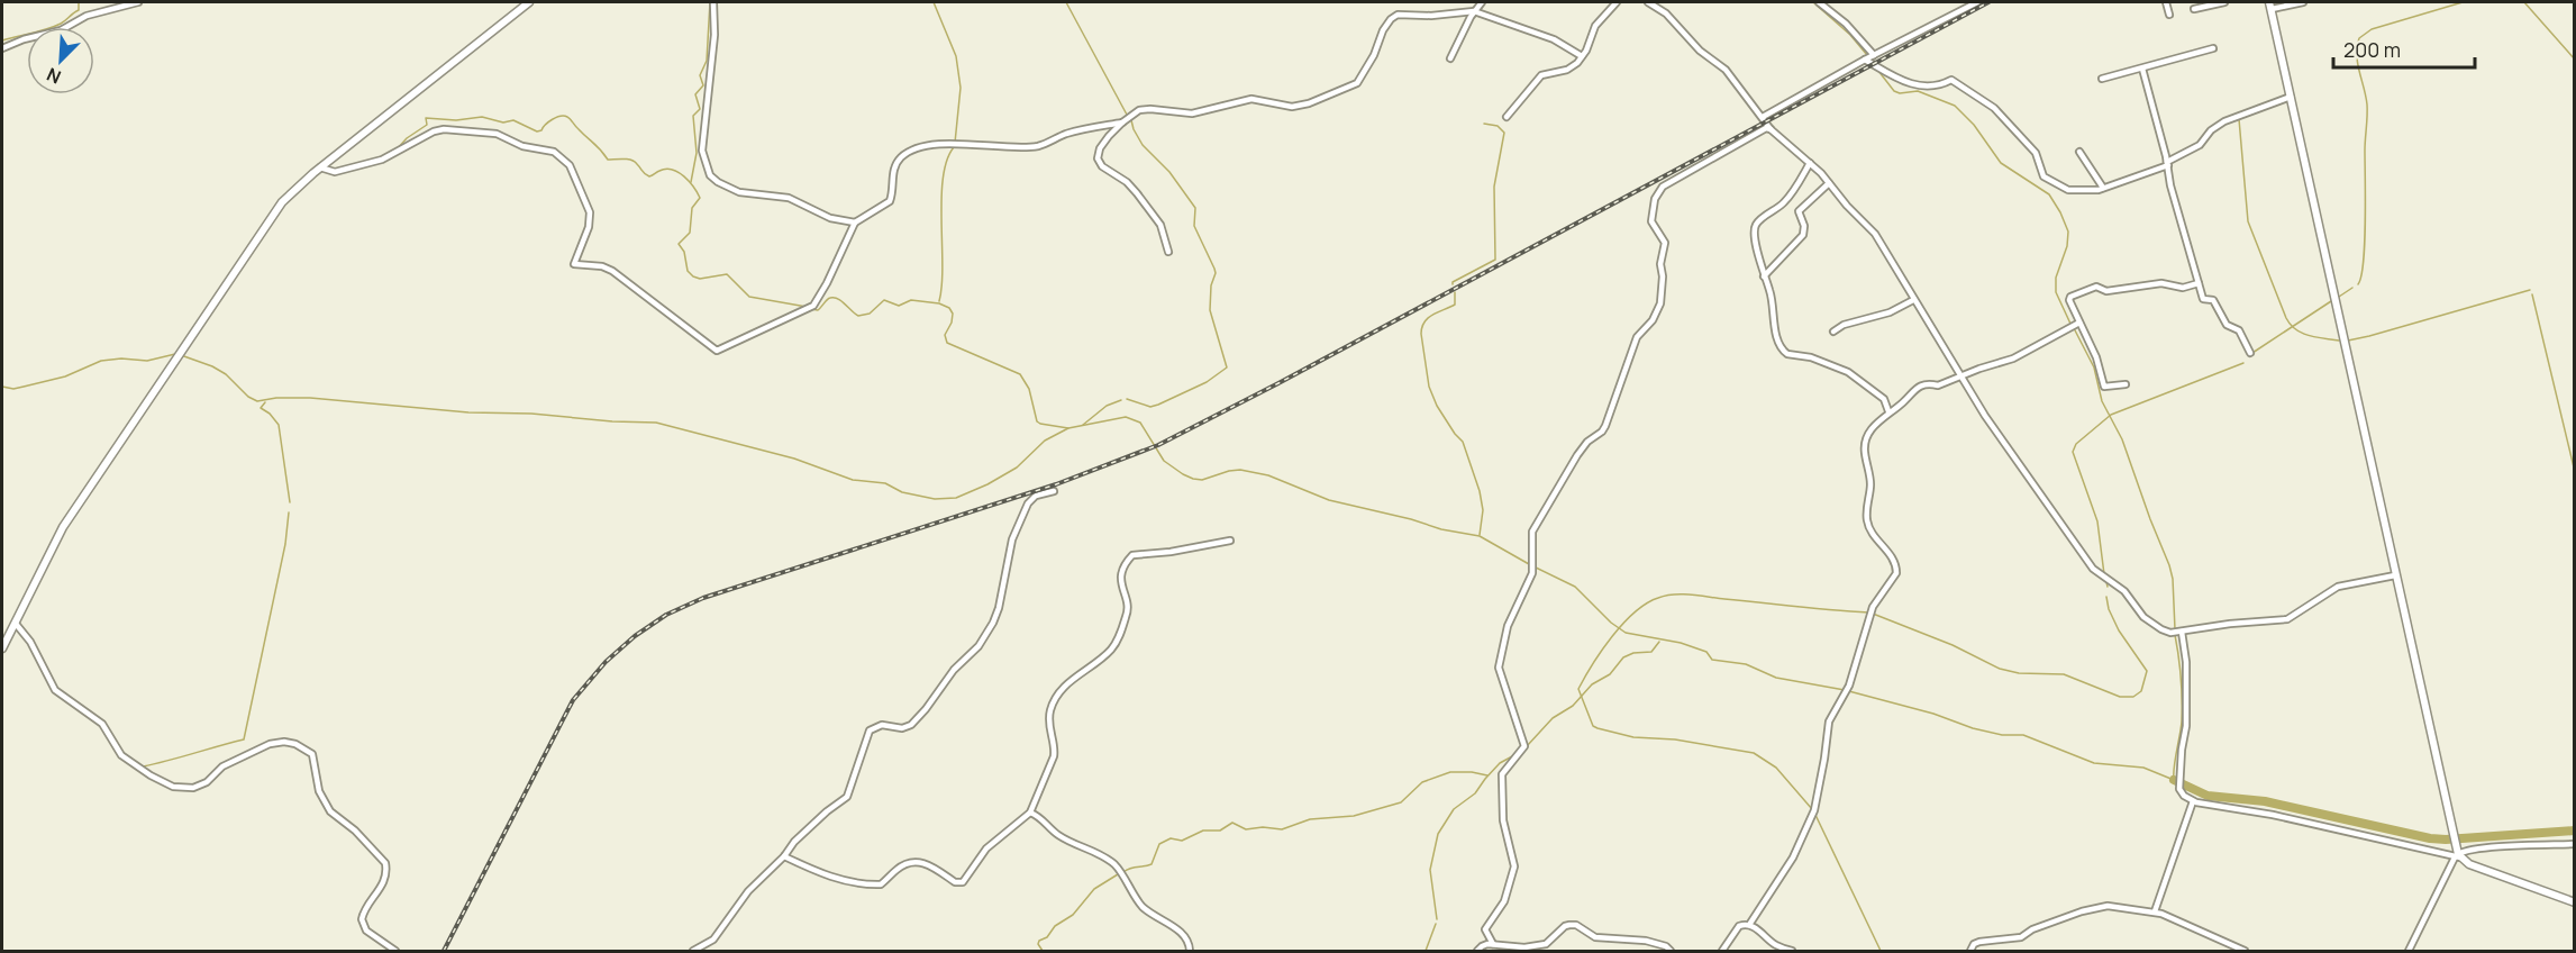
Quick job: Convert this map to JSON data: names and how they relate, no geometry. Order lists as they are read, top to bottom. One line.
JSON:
{"scale_bar":"200 m","north":"bottom left"}
